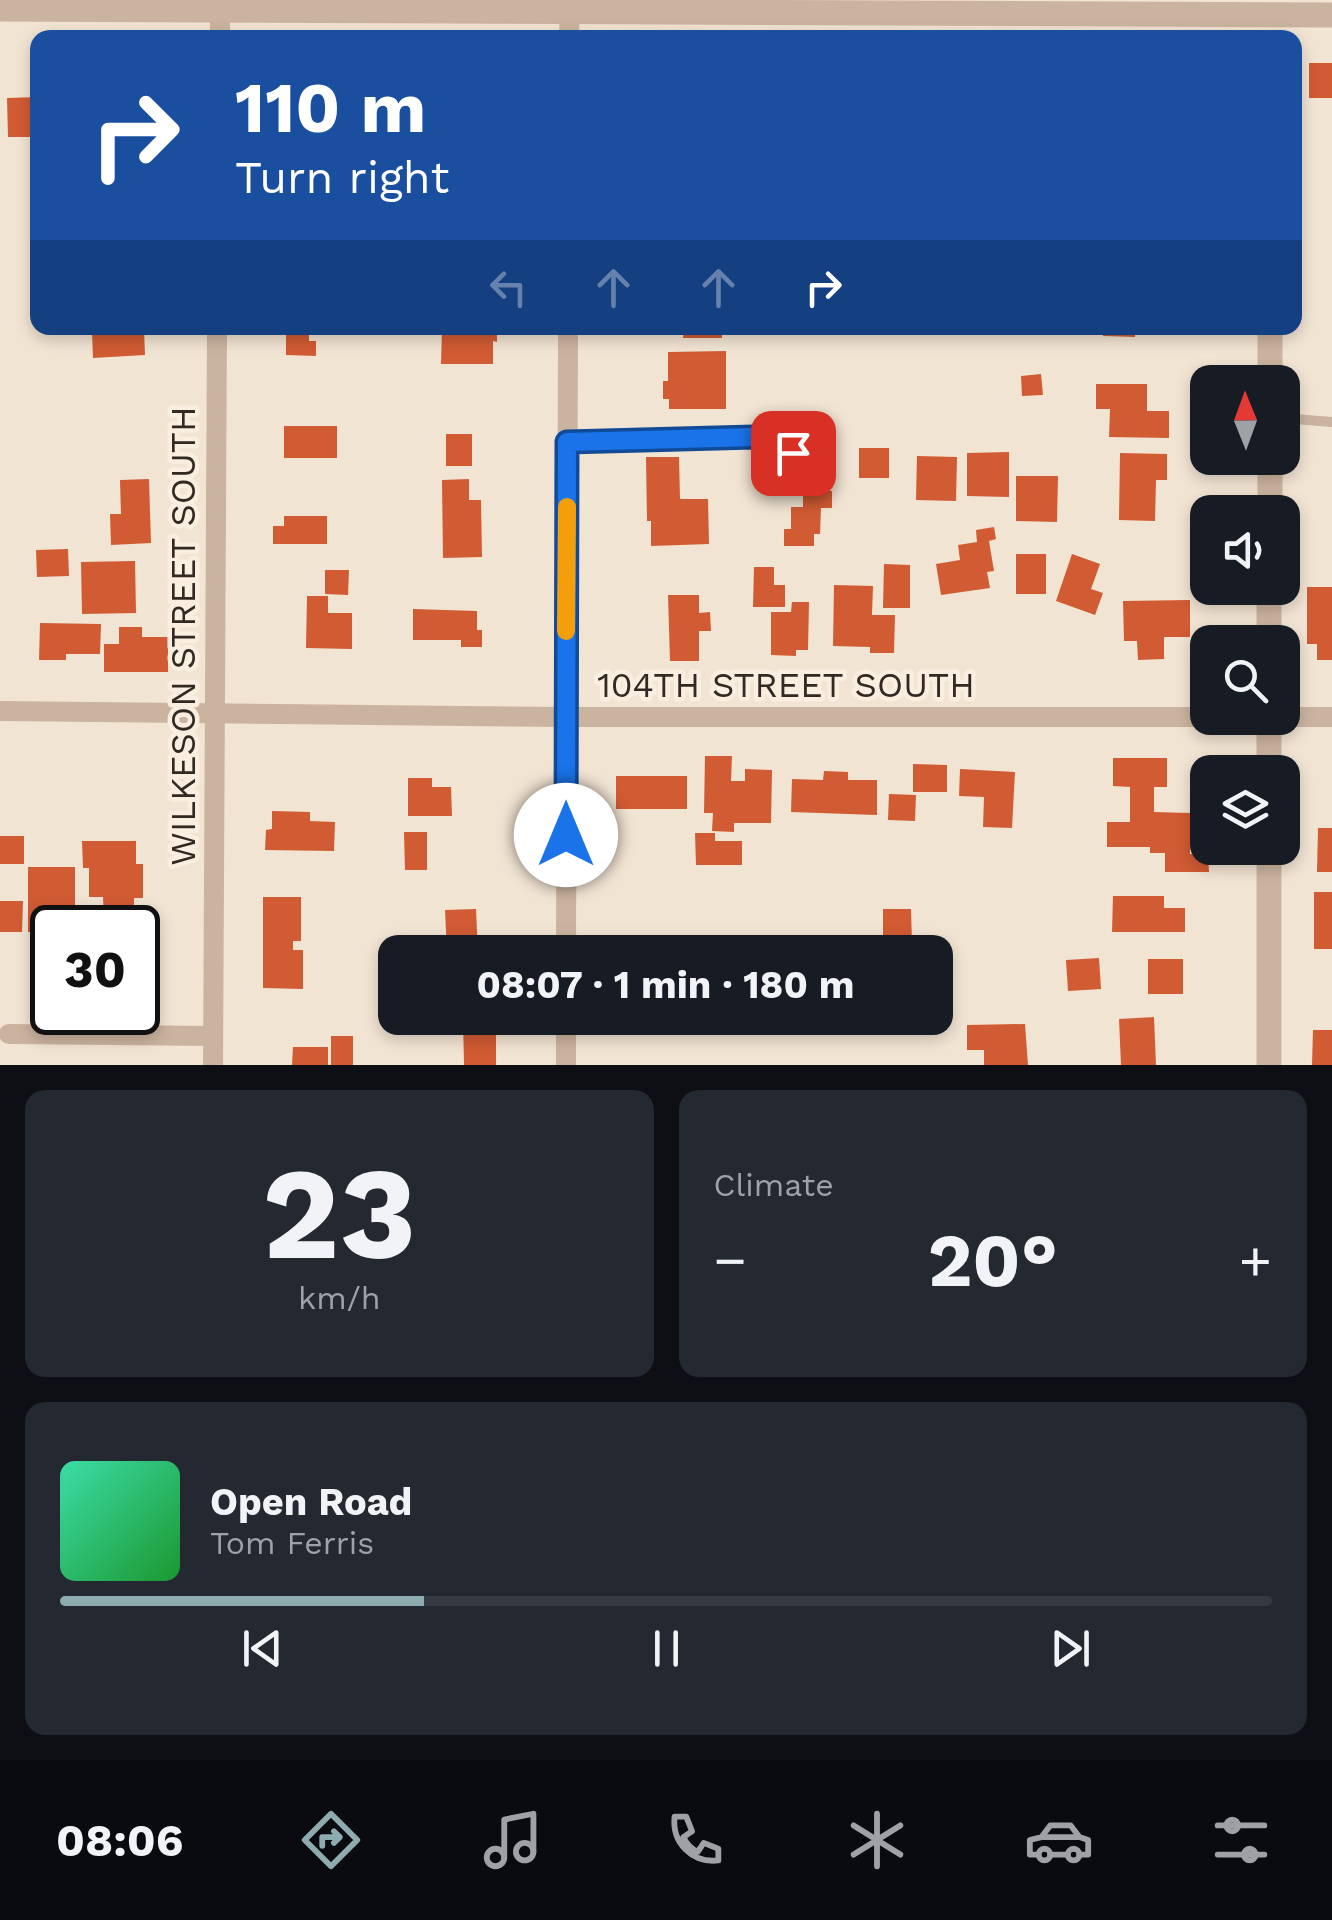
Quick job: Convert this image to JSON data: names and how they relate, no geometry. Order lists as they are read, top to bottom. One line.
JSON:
{"streets":{"street":["WILKESON STREET SOUTH","104TH STREET SOUTH"]},"crossings":[["WILKESON STREET SOUTH","104TH STREET SOUTH"]],"north":"top","page":{"turn":["110 m","Turn right"],"limit":"30","trip":"08:07 · 1 min · 180 m","tile":[["23","km/h"],"Climate"],"heat":["−","20°","+"],"song":["Open Road","Tom Ferris"],"tabs":"08:06"}}
